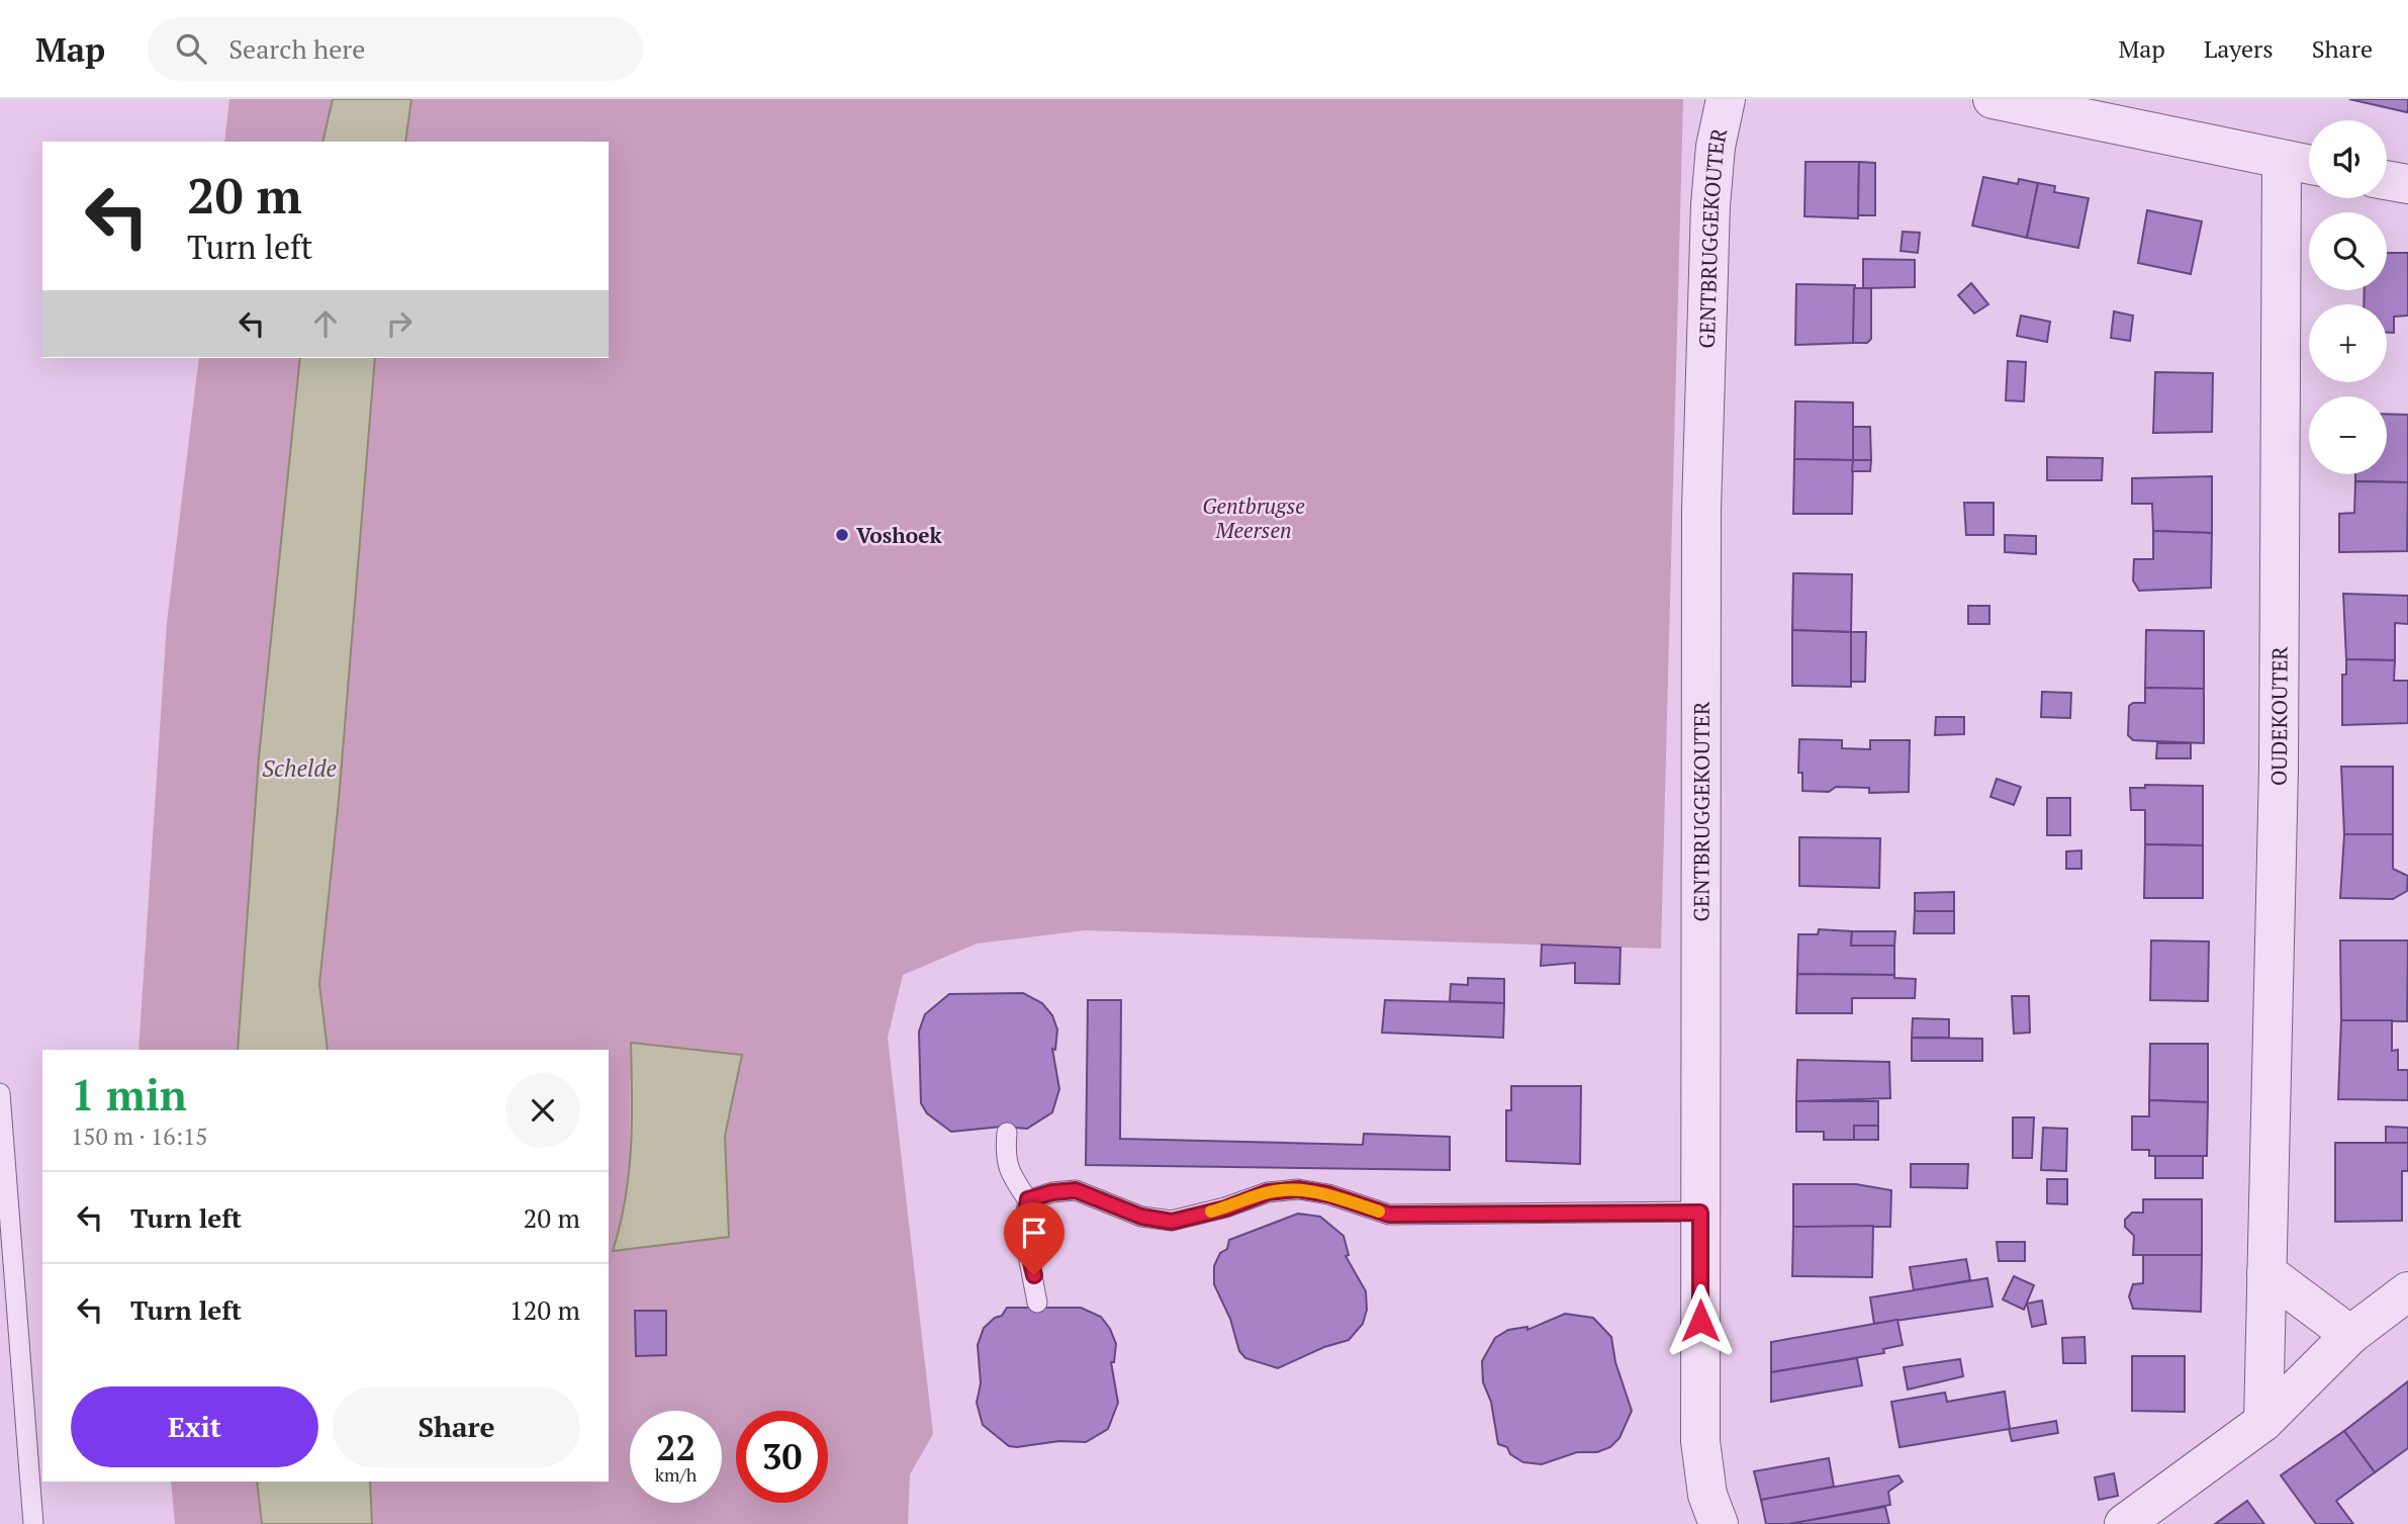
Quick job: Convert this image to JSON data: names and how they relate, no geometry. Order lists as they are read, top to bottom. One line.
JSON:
{"streets":{"street":["GENTBRUGGEKOUTER","OUDEKOUTER"]},"water":["Schelde"],"parks":["Gentbrugse Meersen"],"places":["Voshoek"],"page":{"header":"Map","search":"Search here","nav":["Map","Layers","Share"],"map_buttons":["+","−"],"turn":["20 m","Turn left"],"heading":["1 min","150 m · 16:15"],"list":[{"name":"Turn left","value":"20 m"},{"name":"Turn left","value":"120 m"}],"buttons":["Exit","Share"],"speed":"22 km/h","limit":"30"}}
